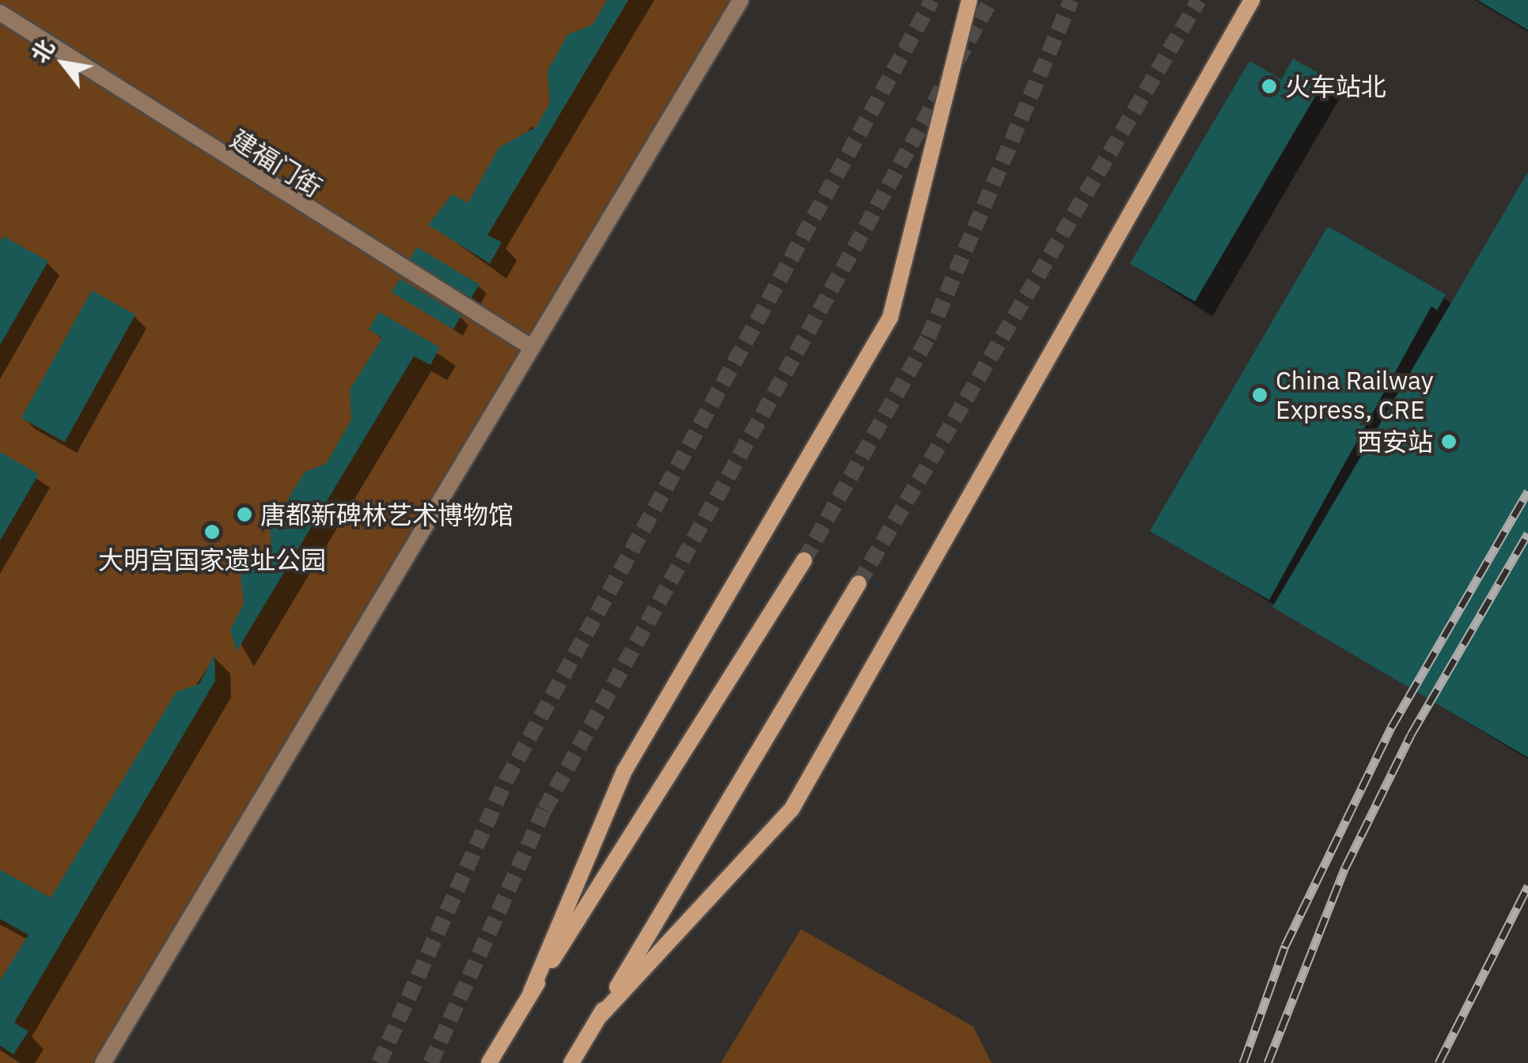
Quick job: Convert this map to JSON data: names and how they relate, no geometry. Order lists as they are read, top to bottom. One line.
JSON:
{"streets":{"street":["建福门街"]},"places":["火车站北","China Railway Express, CRE","西安站","唐都新碑林艺术博物馆","大明宫国家遗址公园"],"north":"top left"}
